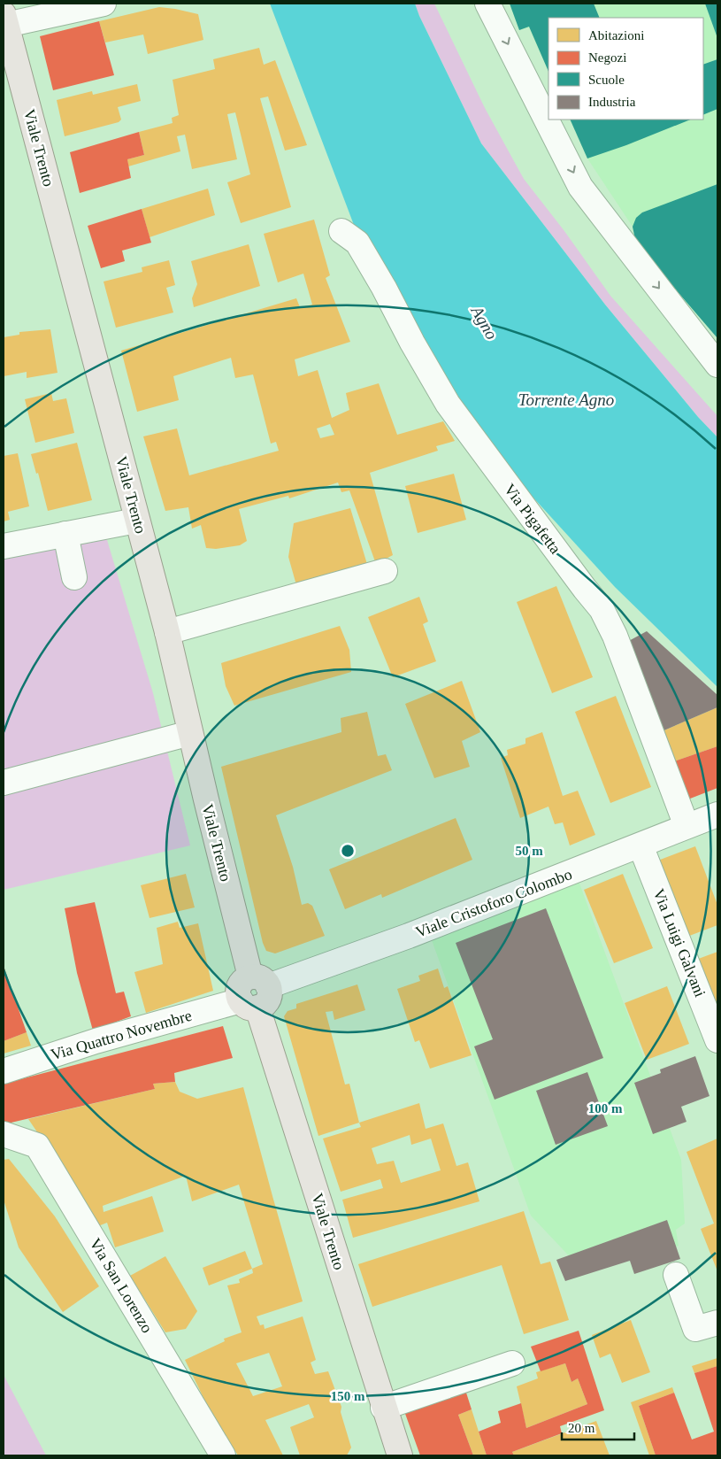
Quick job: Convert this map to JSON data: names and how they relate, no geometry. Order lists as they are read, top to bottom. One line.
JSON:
{"streets":{"main road":["Viale Trento"],"street":["Via Pigafetta","Viale Cristoforo Colombo","Via Luigi Galvani","Via Quattro Novembre","Via San Lorenzo"]},"crossings":[["Viale Trento","Viale Cristoforo Colombo"],["Viale Trento","Via Quattro Novembre"],["Via Pigafetta","Viale Cristoforo Colombo"],["Viale Cristoforo Colombo","Via Luigi Galvani"],["Viale Cristoforo Colombo","Via Quattro Novembre"]],"water":["Agno","Torrente Agno"],"legend":["Abitazioni","Negozi","Scuole","Industria"],"scale_bar":"20 m","rings":["50 m","100 m","150 m"]}
